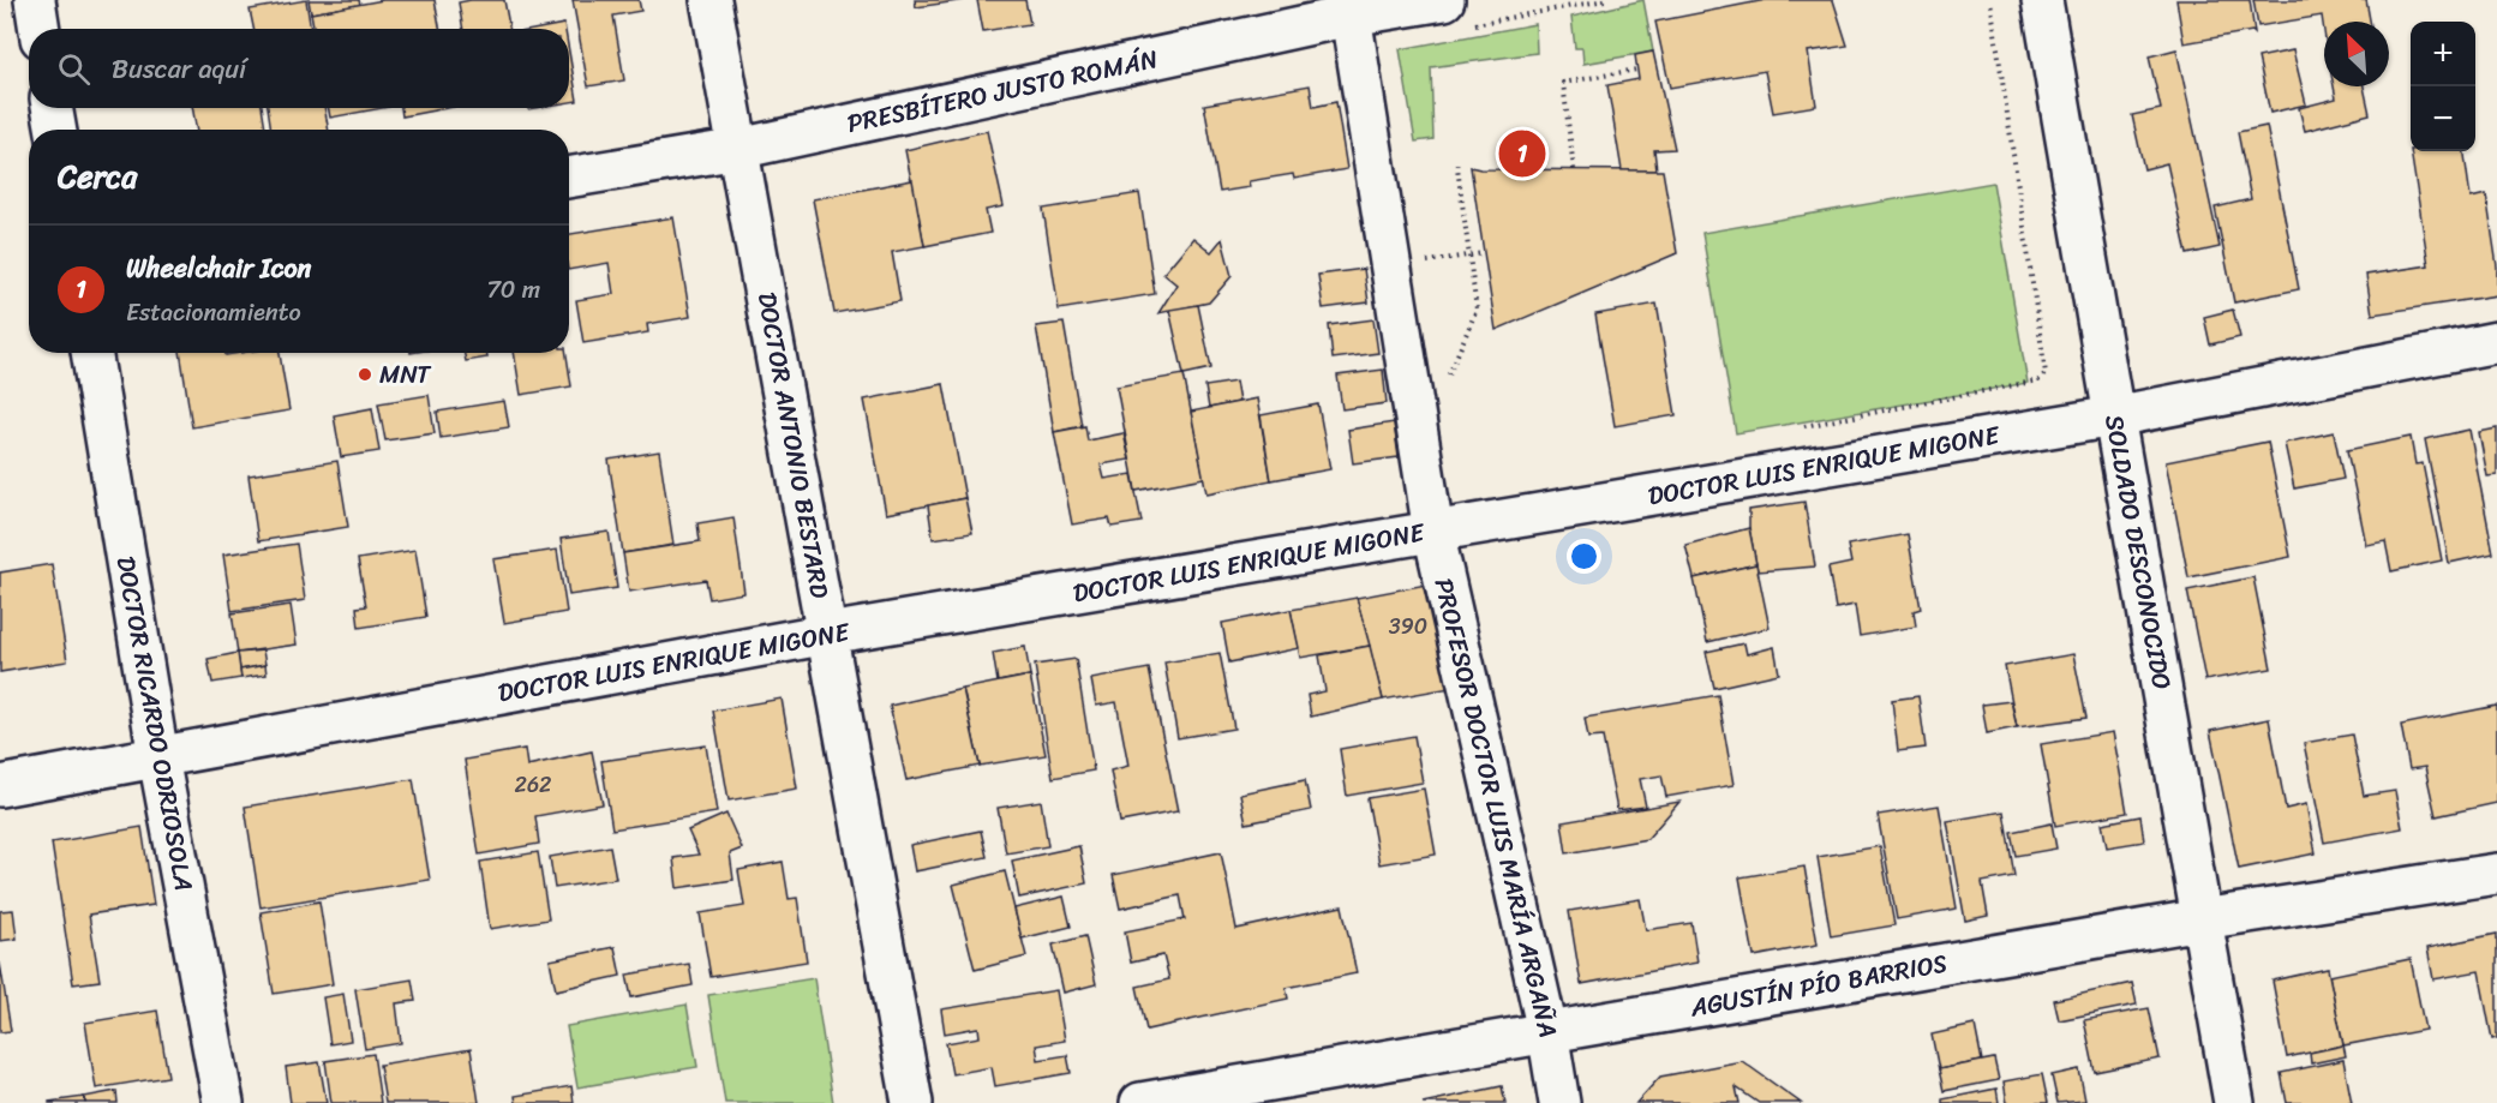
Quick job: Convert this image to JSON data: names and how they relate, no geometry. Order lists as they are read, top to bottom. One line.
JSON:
{"streets":{"street":["PRESBÍTERO JUSTO ROMÁN","DOCTOR ANTONIO BESTARD","DOCTOR LUIS ENRIQUE MIGONE","SOLDADO DESCONOCIDO","DOCTOR RICARDO ODRIOSOLA","PROFESOR DOCTOR LUIS MARÍA ARGAÑA","AGUSTÍN PÍO BARRIOS"]},"crossings":[["PRESBÍTERO JUSTO ROMÁN","DOCTOR ANTONIO BESTARD"],["PRESBÍTERO JUSTO ROMÁN","PROFESOR DOCTOR LUIS MARÍA ARGAÑA"],["DOCTOR ANTONIO BESTARD","DOCTOR LUIS ENRIQUE MIGONE"],["DOCTOR LUIS ENRIQUE MIGONE","SOLDADO DESCONOCIDO"],["DOCTOR LUIS ENRIQUE MIGONE","DOCTOR RICARDO ODRIOSOLA"],["DOCTOR LUIS ENRIQUE MIGONE","PROFESOR DOCTOR LUIS MARÍA ARGAÑA"],["SOLDADO DESCONOCIDO","AGUSTÍN PÍO BARRIOS"],["PROFESOR DOCTOR LUIS MARÍA ARGAÑA","AGUSTÍN PÍO BARRIOS"]],"places":["MNT"],"house_numbers":["390","262"],"north":"top left","page":{"map_buttons":["+","−"],"search":"Buscar aquí","pins":"1","heading":"Cerca","list":[{"mark":"1","name":"Wheelchair Icon","note":"Estacionamiento","value":"70 m"}]}}
